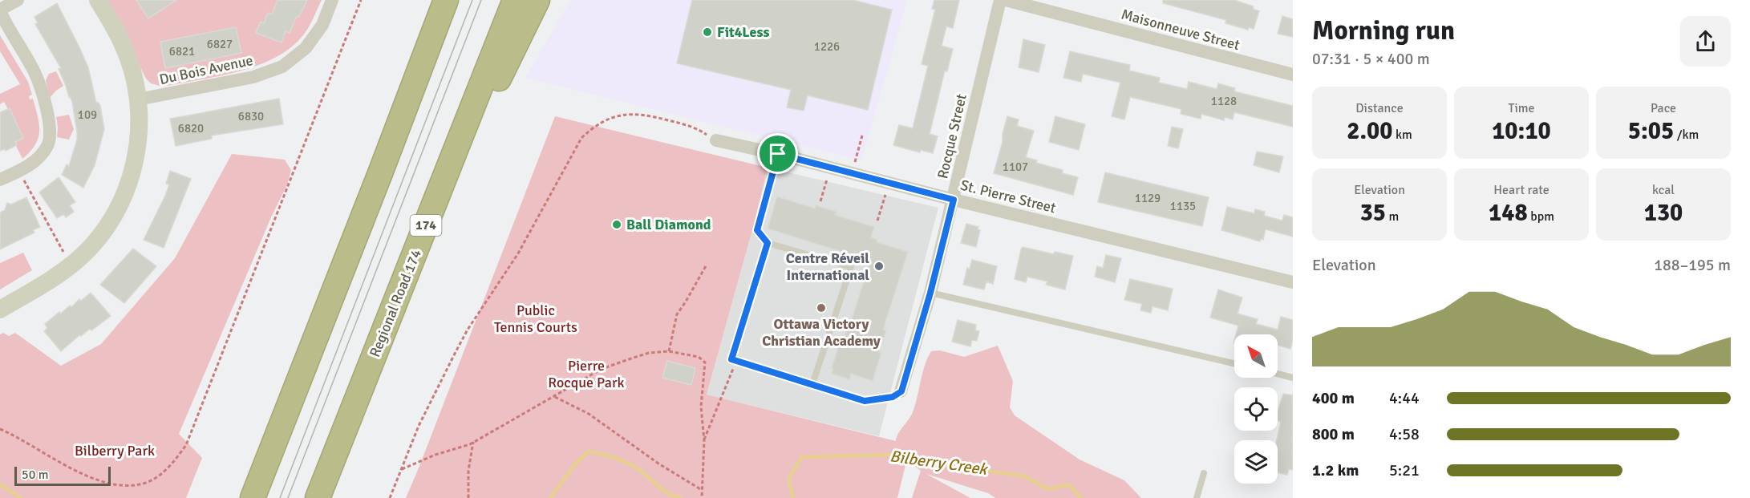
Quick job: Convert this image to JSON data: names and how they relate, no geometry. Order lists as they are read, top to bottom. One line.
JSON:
{"streets":{"highway":["174","Regional Road 174"],"street":["Maisonneuve Street","Du Bois Avenue","Rocque Street","St. Pierre Street"]},"crossings":[["Rocque Street","St. Pierre Street"]],"water":["Bilberry Creek"],"parks":["Public Tennis Courts","Pierre Rocque Park","Bilberry Park"],"places":["Fit4Less","Ball Diamond","Centre Réveil International","Ottawa Victory Christian Academy"],"house_numbers":["6827","1226","6821","1128","109","6830","6820","1107","1129","1135"],"scale_bar":"50 m","north":"top left","page":{"heading":["Morning run","07:31 · 5 × 400 m"],"stats":[["Distance","2.00 km"],["Time","10:10"],["Pace","5:05 /km"],["Elevation","35 m"],["Heart rate","148 bpm"],["kcal","130"]],"chart":["Elevation","188–195 m"],"list":[{"name":"400 m","note":"4:44"},{"name":"800 m","note":"4:58"},{"name":"1.2 km","note":"5:21"}],"scale":"50 m"}}
